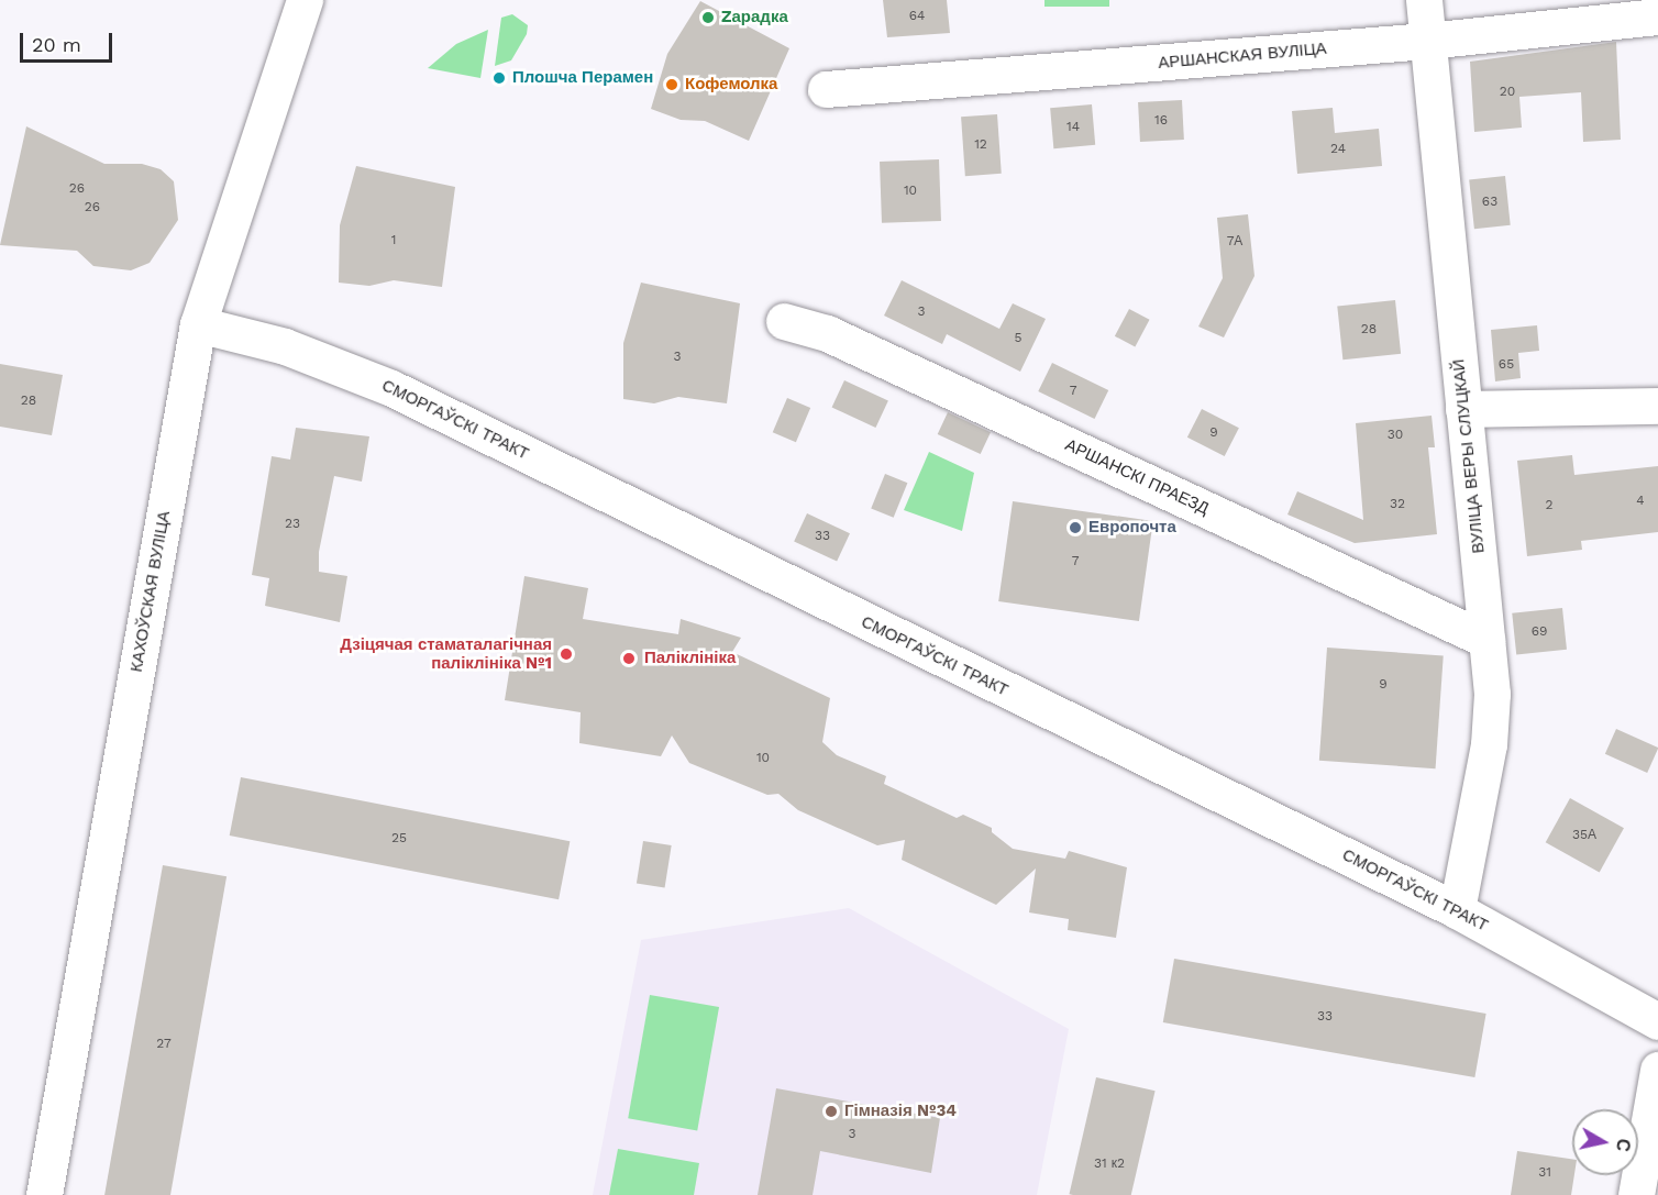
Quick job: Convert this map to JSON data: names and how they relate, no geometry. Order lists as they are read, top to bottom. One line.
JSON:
{"streets":{"street":["АРШАНСКАЯ ВУЛІЦА","СМОРГАЎСКІ ТРАКТ","ВУЛІЦА ВЕРЫ СЛУЦКАЙ","АРШАНСКІ ПРАЕЗД","КАХОЎСКАЯ ВУЛІЦА"]},"crossings":[["АРШАНСКАЯ ВУЛІЦА","ВУЛІЦА ВЕРЫ СЛУЦКАЙ"],["СМОРГАЎСКІ ТРАКТ","ВУЛІЦА ВЕРЫ СЛУЦКАЙ"],["СМОРГАЎСКІ ТРАКТ","КАХОЎСКАЯ ВУЛІЦА"],["ВУЛІЦА ВЕРЫ СЛУЦКАЙ","АРШАНСКІ ПРАЕЗД"]],"places":["Zарадка","Плошча Перамен","Кофемолка","Европочта","Дзіцячая стаматалагічная паліклініка №1","Паліклініка","Гімназія №34"],"house_numbers":["64","20","16","14","12","24","26","10","63","26","1","7А","3","28","5","3","65","7","28","9","30","4","32","2","23","33","7","69","9","10","35А","25","33","27","3","31 к2","31"],"scale_bar":"20 m","north":"right"}
